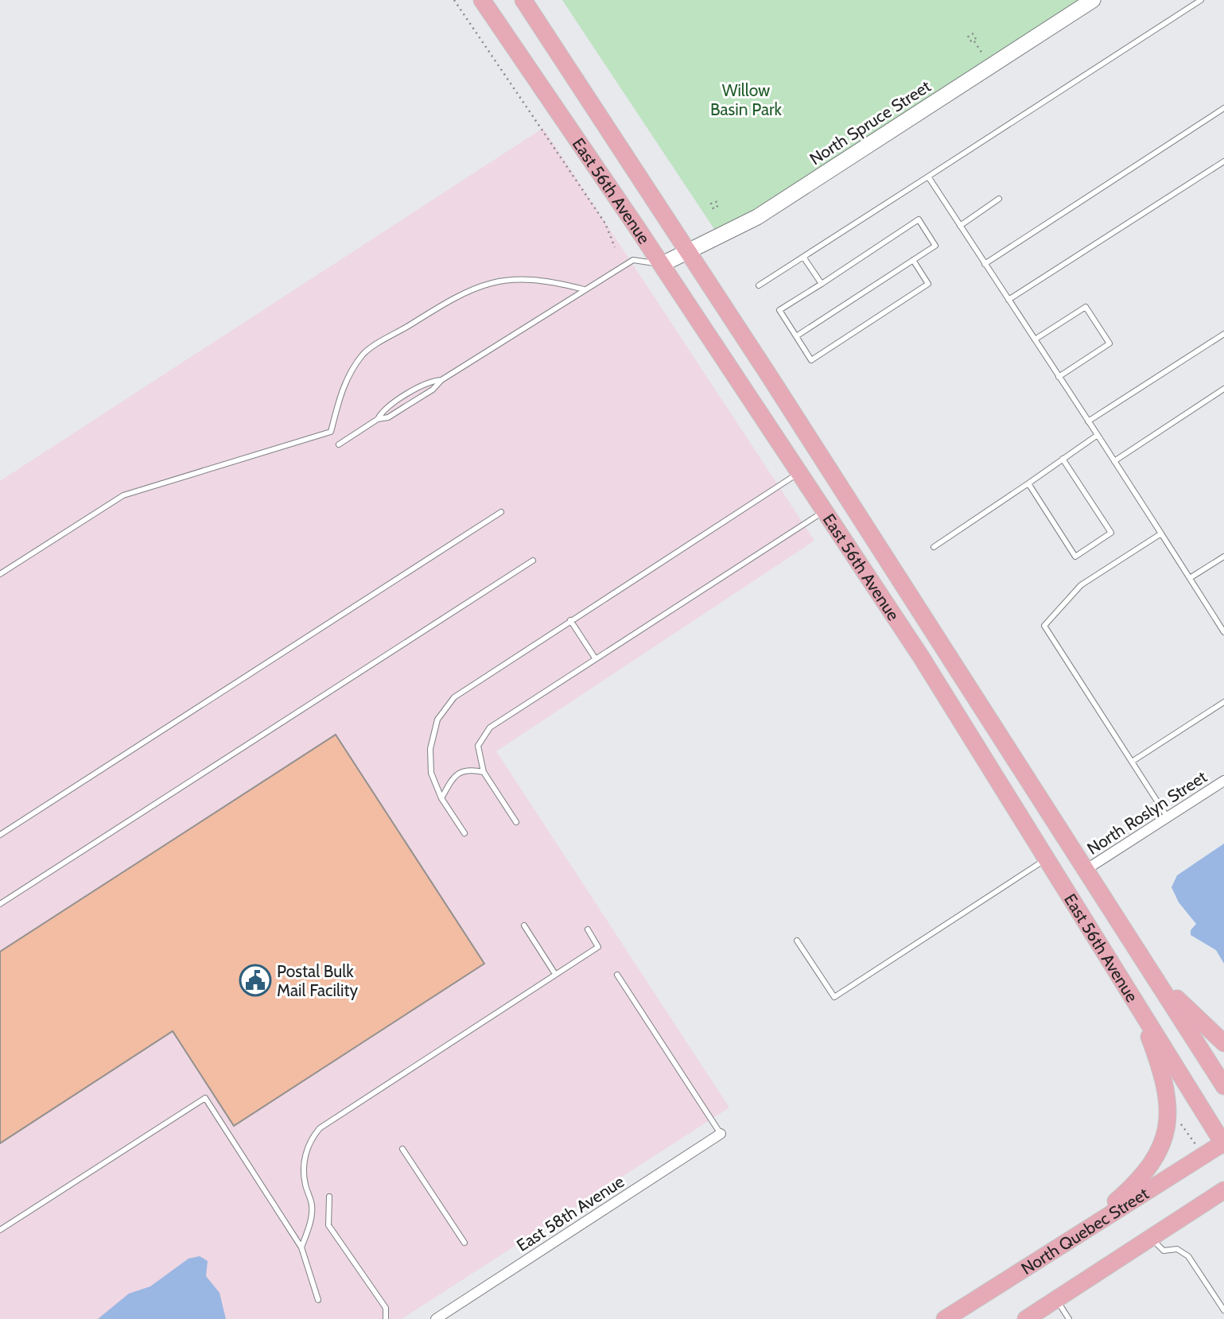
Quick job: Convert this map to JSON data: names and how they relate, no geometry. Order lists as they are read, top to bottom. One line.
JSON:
{"streets":{"main road":["East 56th Avenue","North Quebec Street"],"street":["North Spruce Street","North Roslyn Street","East 58th Avenue"]},"crossings":[["North Spruce Street","East 56th Avenue"],["East 56th Avenue","North Roslyn Street"],["East 56th Avenue","North Quebec Street"]],"parks":["Willow Basin Park"],"places":{"public building":["Postal Bulk Mail Facility"]}}
